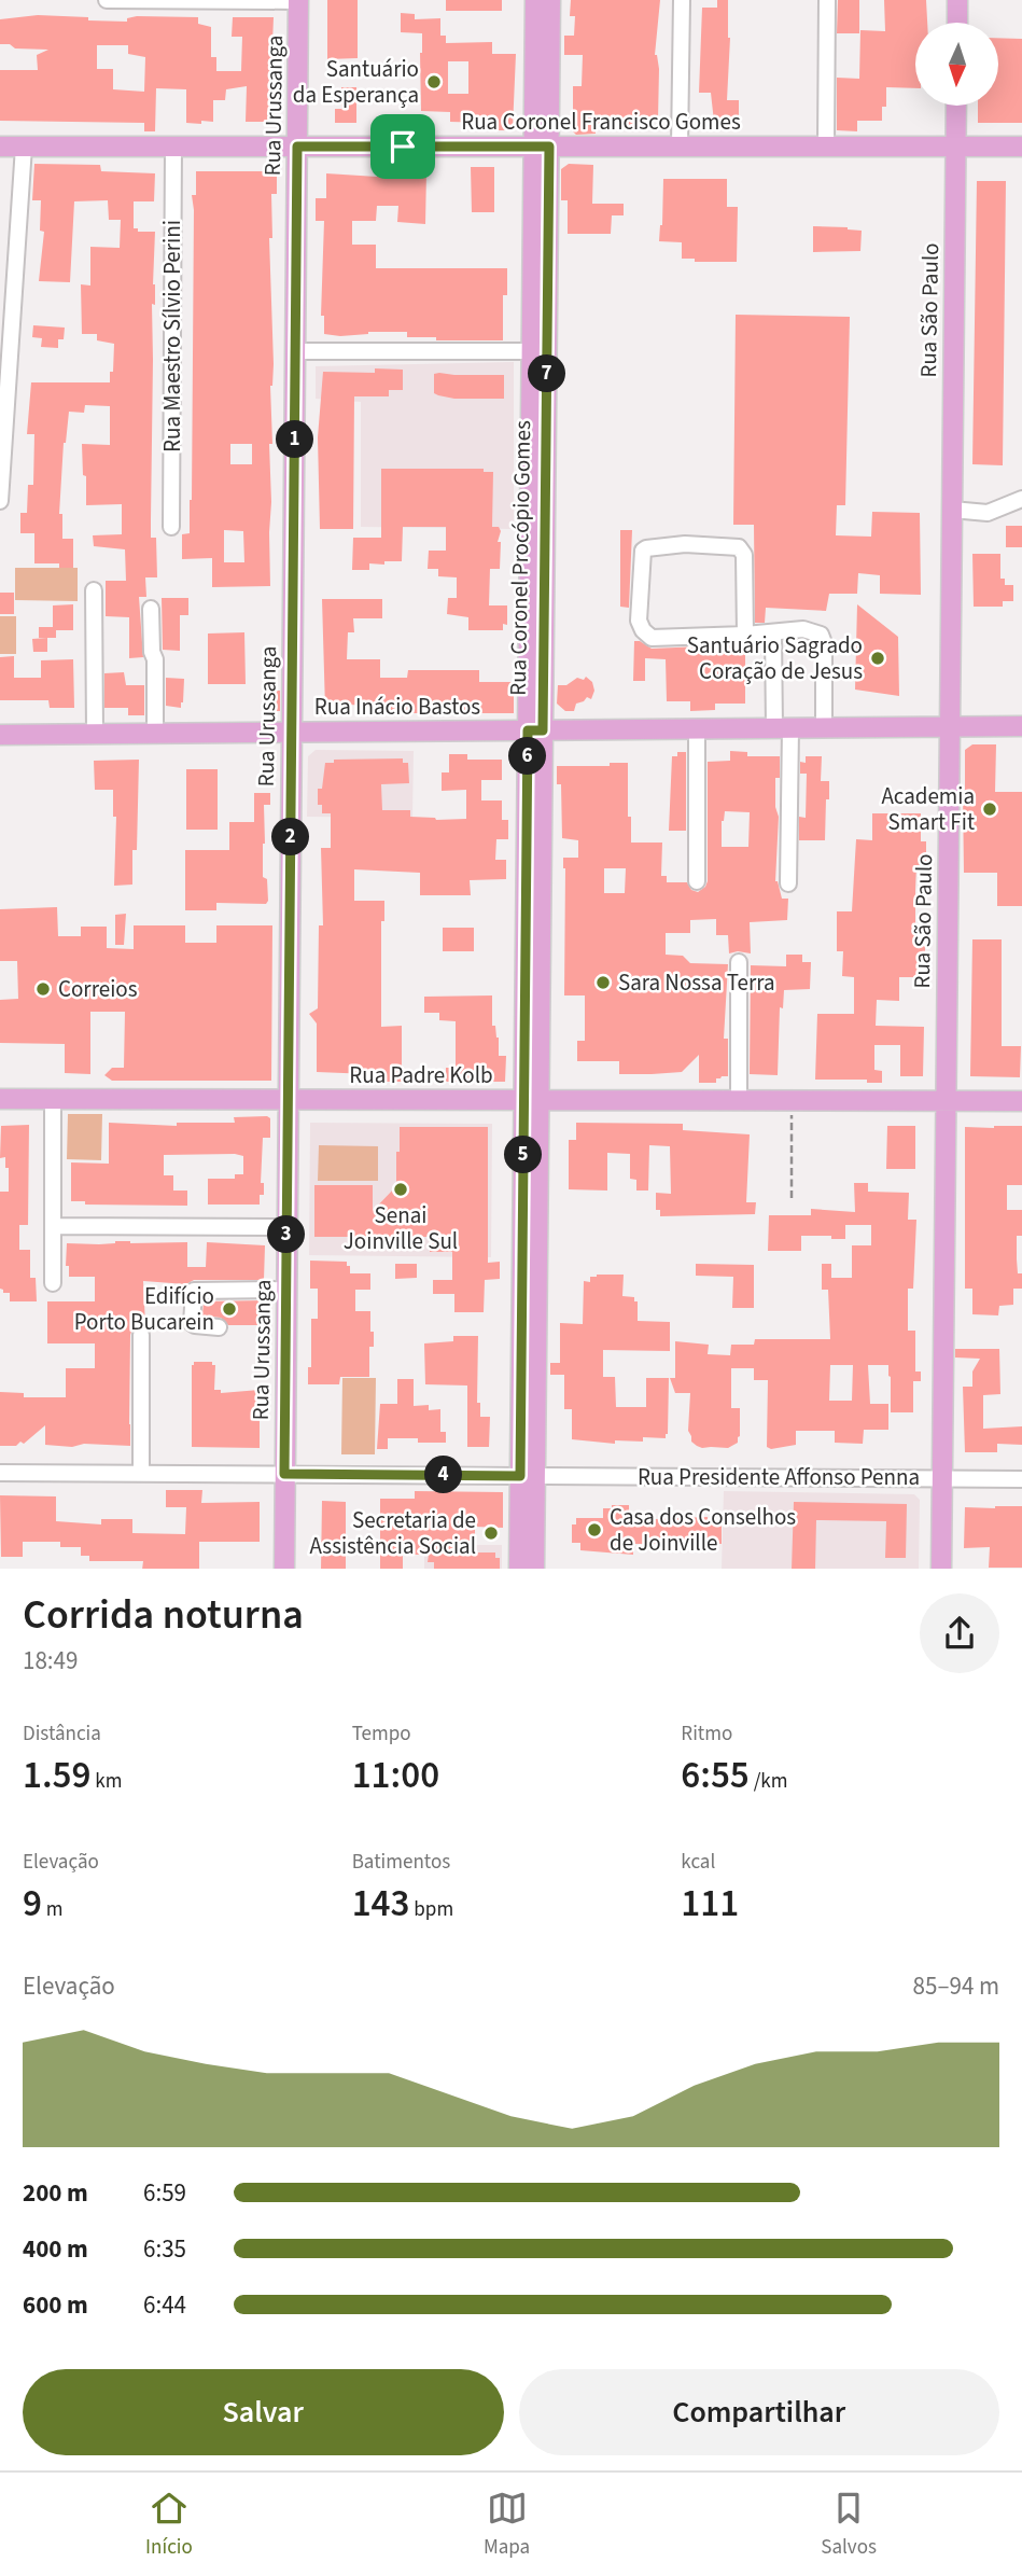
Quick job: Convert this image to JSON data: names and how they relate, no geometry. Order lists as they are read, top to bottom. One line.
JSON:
{"streets":{"main road":["Rua Urussanga","Rua Coronel Francisco Gomes","Rua São Paulo","Rua Coronel Procópio Gomes","Rua Inácio Bastos","Rua Padre Kolb"],"street":["Rua Maestro Sílvio Perini","Rua Presidente Affonso Penna"]},"crossings":[["Rua Urussanga","Rua Coronel Francisco Gomes"],["Rua Urussanga","Rua Inácio Bastos"],["Rua Urussanga","Rua Padre Kolb"],["Rua Urussanga","Rua Presidente Affonso Penna"],["Rua Coronel Francisco Gomes","Rua São Paulo"],["Rua Coronel Francisco Gomes","Rua Maestro Sílvio Perini"],["Rua Coronel Francisco Gomes","Rua Coronel Procópio Gomes"],["Rua São Paulo","Rua Inácio Bastos"],["Rua São Paulo","Rua Padre Kolb"],["Rua São Paulo","Rua Presidente Affonso Penna"],["Rua Coronel Procópio Gomes","Rua Inácio Bastos"],["Rua Coronel Procópio Gomes","Rua Padre Kolb"],["Rua Coronel Procópio Gomes","Rua Presidente Affonso Penna"]],"places":["Santuário da Esperança","Santuário Sagrado Coração de Jesus","Academia Smart Fit","Sara Nossa Terra","Correios","Senai Joinville Sul","Edifício Porto Bucarein","Casa dos Conselhos de Joinville","Secretaria de Assistência Social"],"north":"bottom","page":{"pins":["7","1","6","2","5","3","4"],"heading":["Corrida noturna","18:49"],"stats":[["Distância","1.59 km"],["Tempo","11:00"],["Ritmo","6:55 /km"],["Elevação","9 m"],["Batimentos","143 bpm"],["kcal","111"]],"chart":["Elevação","85–94 m"],"list":[{"name":"200 m","note":"6:59"},{"name":"400 m","note":"6:35"},{"name":"600 m","note":"6:44"}],"buttons":["Salvar","Compartilhar"],"tabs":["Início","Mapa","Salvos"]}}
